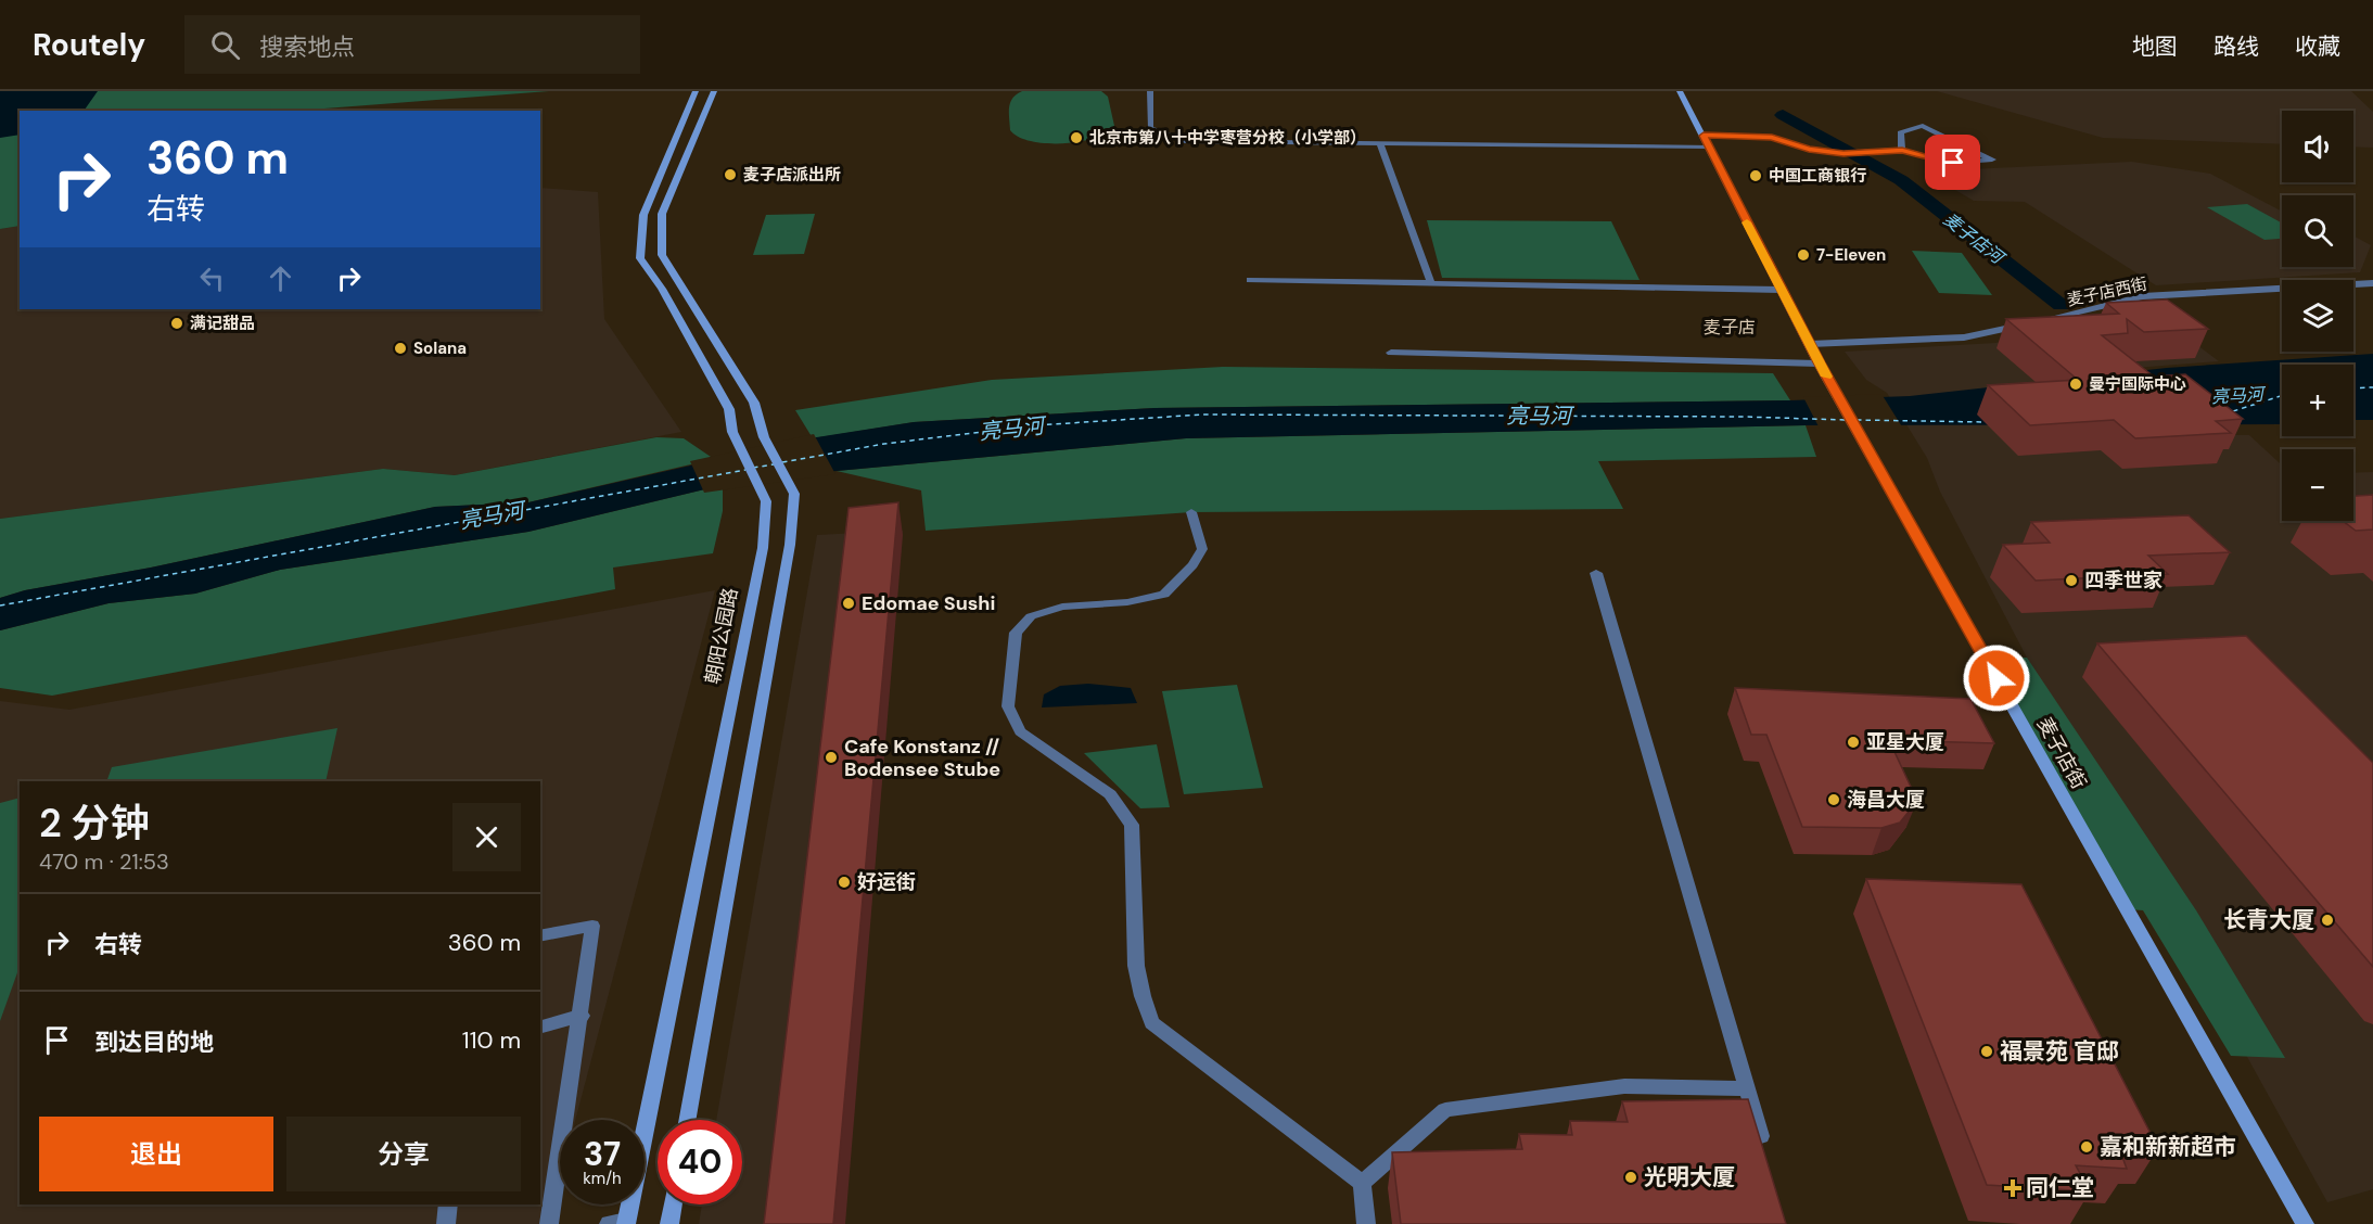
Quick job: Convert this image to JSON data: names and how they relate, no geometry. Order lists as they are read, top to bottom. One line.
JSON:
{"streets":{"main road":["朝阳公园路","麦子店街"],"street":["麦子店西街"]},"crossings":[["麦子店西街","麦子店街"]],"districts":["麦子店"],"water":["麦子店河","亮马河"],"places":{"other":["北京市第八十中学枣营分校（小学部）","麦子店派出所","中国工商银行","7-Eleven","满记甜品","Solana","曼宁国际中心","四季世家","Edomae Sushi","亚星大厦","Cafe Konstanz // Bodensee Stube","海昌大厦","好运街","长青大厦","福景苑 官邸","嘉和新新超市","光明大厦"],"health":["同仁堂"]},"page":{"header":"Routely","search":"搜索地点","nav":["地图","路线","收藏"],"map_buttons":["+","−"],"turn":["360 m","右转"],"heading":["2 分钟","470 m · 21:53"],"list":[{"name":"右转","value":"360 m"},{"name":"到达目的地","value":"110 m"}],"buttons":["退出","分享"],"speed":"37 km/h","limit":"40"}}
